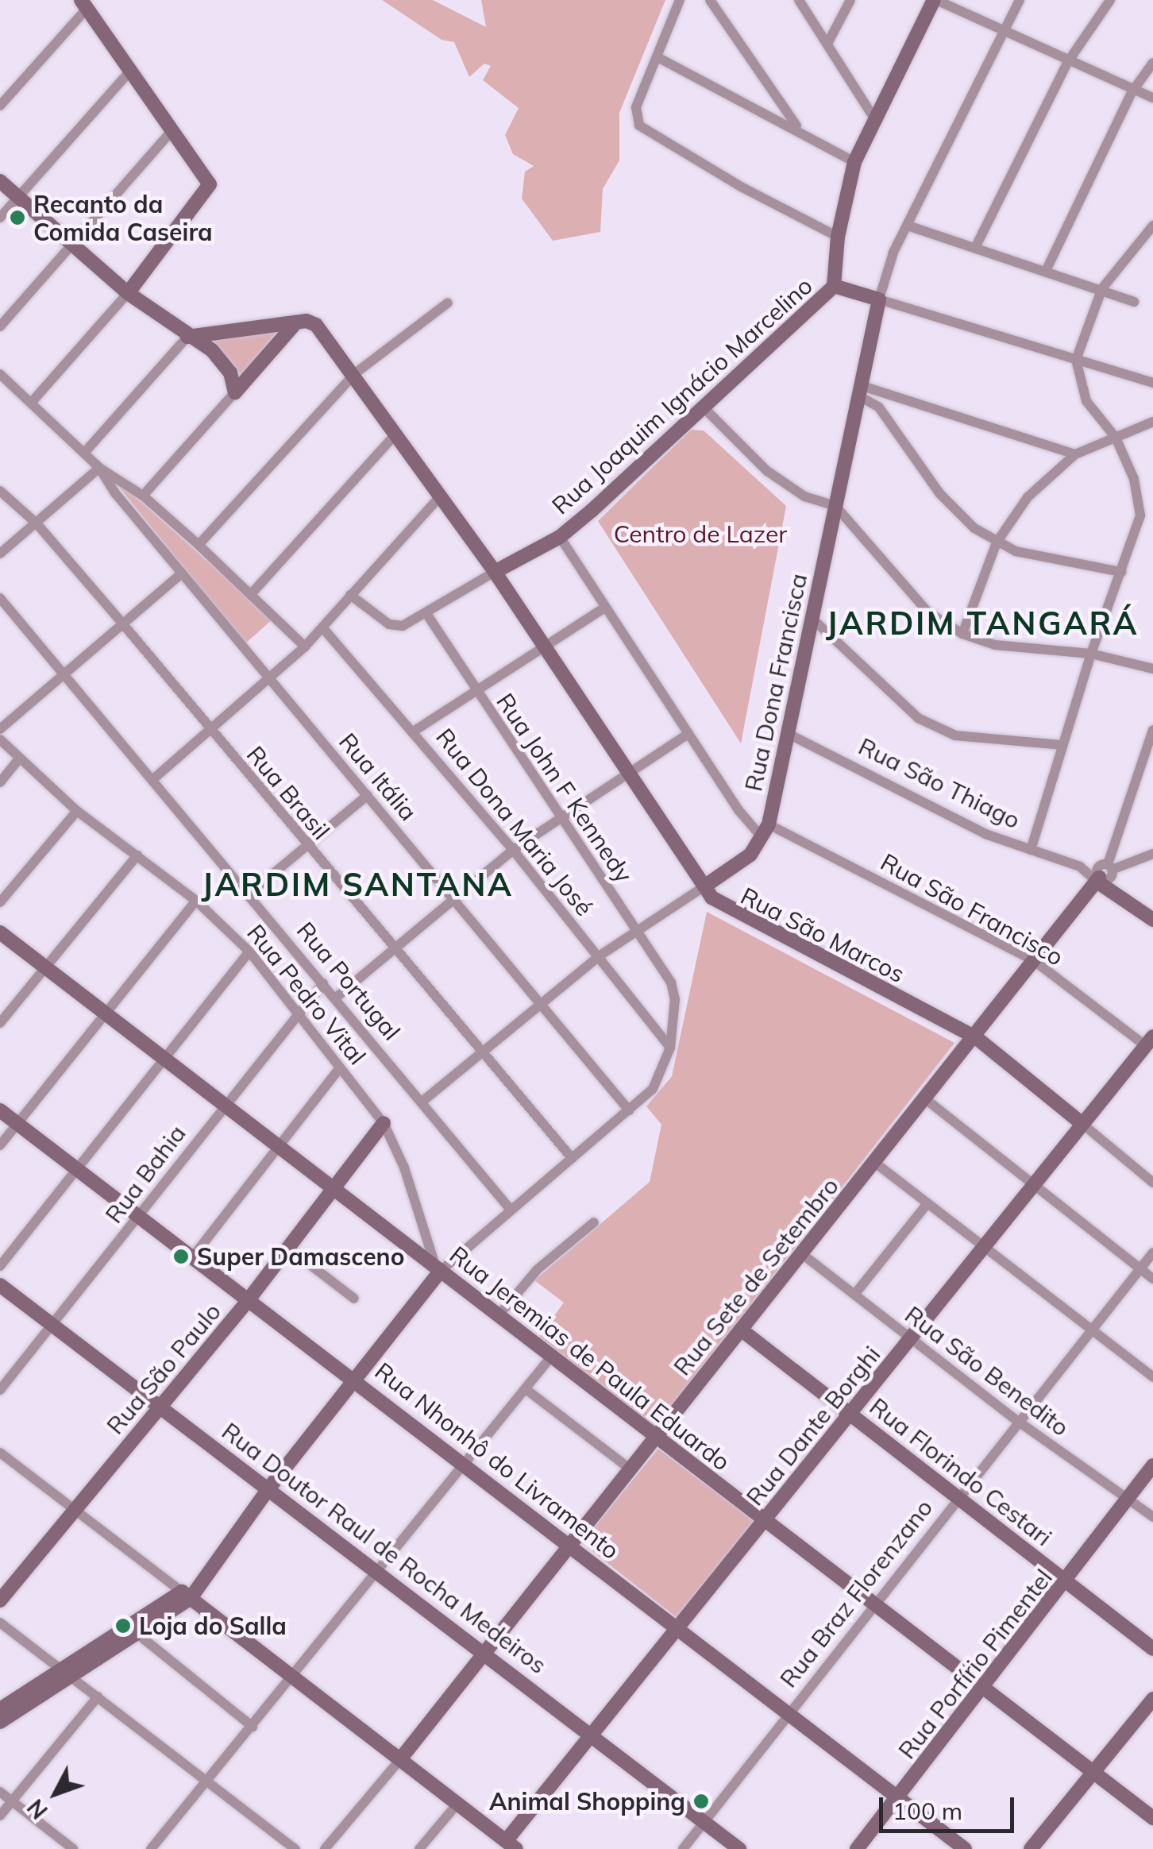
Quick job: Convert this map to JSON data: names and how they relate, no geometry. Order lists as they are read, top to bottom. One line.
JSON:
{"streets":{"street":["Rua Joaquim Ignácio Marcelino","Rua Dona Francisca","Rua Itália","Rua São Thiago","Rua John F Kennedy","Rua Brasil","Rua Dona Maria José","Rua São Francisco","Rua São Marcos","Rua Portugal","Rua Pedro Vital","Rua Bahia","Rua Sete de Setembro","Rua Jeremias de Paula Eduardo","Rua São Paulo","Rua São Benedito","Rua Dante Borghi","Rua Nhonhô do Livramento","Rua Florindo Cestari","Rua Doutor Raul de Rocha Medeiros","Rua Braz Florenzano","Rua Porfírio Pimentel"]},"crossings":[["Rua Joaquim Ignácio Marcelino","Rua São Marcos"],["Rua Dona Francisca","Rua São Thiago"],["Rua Dona Francisca","Rua São Francisco"],["Rua São Thiago","Rua Sete de Setembro"],["Rua John F Kennedy","Rua Dona Maria José"],["Rua São Francisco","Rua Sete de Setembro"],["Rua São Francisco","Rua Dante Borghi"],["Rua São Marcos","Rua Sete de Setembro"],["Rua São Marcos","Rua Dante Borghi"],["Rua Portugal","Rua Bahia"],["Rua Pedro Vital","Rua Bahia"],["Rua Pedro Vital","Rua Jeremias de Paula Eduardo"],["Rua Pedro Vital","Rua São Paulo"],["Rua Bahia","Rua Jeremias de Paula Eduardo"],["Rua Bahia","Rua Nhonhô do Livramento"],["Rua Bahia","Rua Doutor Raul de Rocha Medeiros"],["Rua Sete de Setembro","Rua Jeremias de Paula Eduardo"],["Rua Sete de Setembro","Rua São Benedito"],["Rua Sete de Setembro","Rua Nhonhô do Livramento"],["Rua Sete de Setembro","Rua Florindo Cestari"],["Rua Sete de Setembro","Rua Doutor Raul de Rocha Medeiros"],["Rua Jeremias de Paula Eduardo","Rua São Paulo"],["Rua Jeremias de Paula Eduardo","Rua Dante Borghi"],["Rua Jeremias de Paula Eduardo","Rua Braz Florenzano"],["Rua Jeremias de Paula Eduardo","Rua Porfírio Pimentel"],["Rua São Paulo","Rua Nhonhô do Livramento"],["Rua São Paulo","Rua Doutor Raul de Rocha Medeiros"],["Rua São Benedito","Rua Dante Borghi"],["Rua São Benedito","Rua Braz Florenzano"],["Rua São Benedito","Rua Porfírio Pimentel"],["Rua Dante Borghi","Rua Nhonhô do Livramento"],["Rua Dante Borghi","Rua Florindo Cestari"],["Rua Dante Borghi","Rua Doutor Raul de Rocha Medeiros"],["Rua Nhonhô do Livramento","Rua Braz Florenzano"],["Rua Nhonhô do Livramento","Rua Porfírio Pimentel"],["Rua Florindo Cestari","Rua Braz Florenzano"],["Rua Florindo Cestari","Rua Porfírio Pimentel"],["Rua Doutor Raul de Rocha Medeiros","Rua Braz Florenzano"]],"districts":["JARDIM TANGARÁ","JARDIM SANTANA"],"parks":["Centro de Lazer"],"places":["Recanto da Comida Caseira","Super Damasceno","Loja do Salla","Animal Shopping"],"scale_bar":"100 m","north":"bottom left"}
